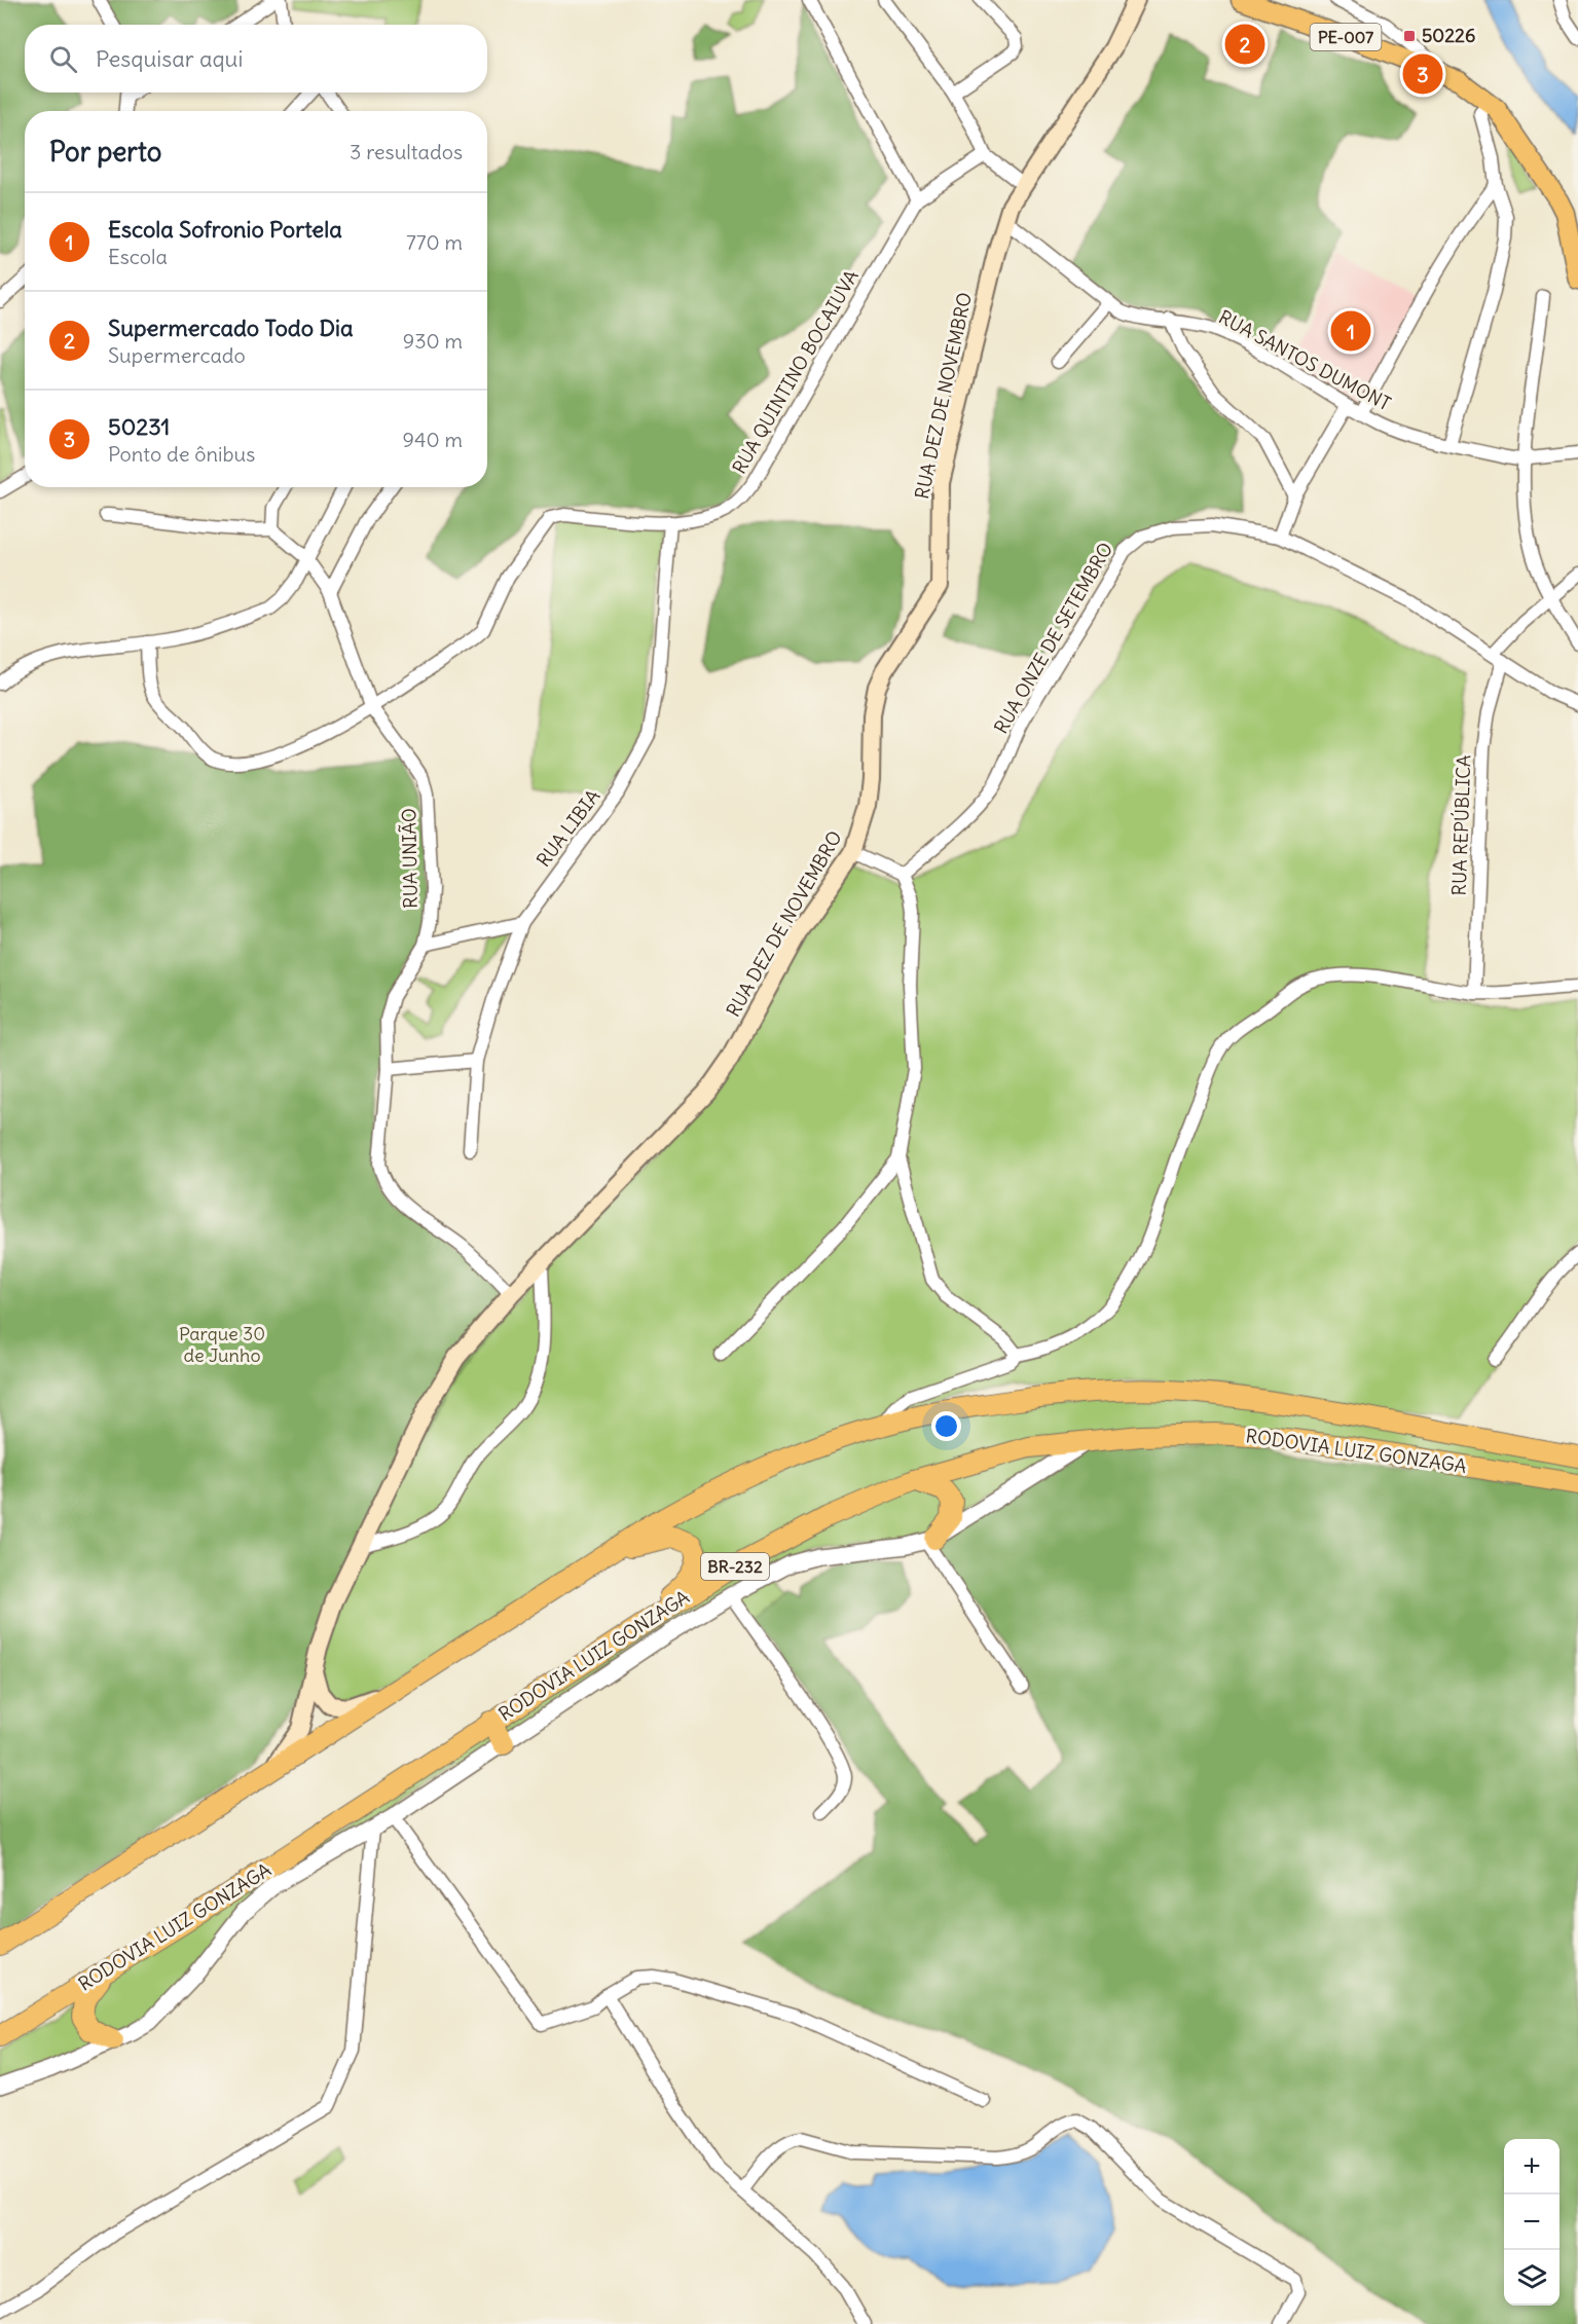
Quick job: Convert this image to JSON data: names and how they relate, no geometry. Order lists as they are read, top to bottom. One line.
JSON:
{"streets":{"highway":["RODOVIA LUIZ GONZAGA","BR-232"],"main road":["PE-007","RUA DEZ DE NOVEMBRO"],"street":["RUA SANTOS DUMONT","RUA QUINTINO BOCAIUVA","RUA ONZE DE SETEMBRO","RUA REPÚBLICA","RUA LIBIA","RUA UNIÃO"]},"crossings":[["RUA SANTOS DUMONT","RUA DEZ DE NOVEMBRO"],["RUA QUINTINO BOCAIUVA","RUA LIBIA"],["RUA QUINTINO BOCAIUVA","RUA UNIÃO"],["RUA DEZ DE NOVEMBRO","RUA UNIÃO"],["RUA DEZ DE NOVEMBRO","RODOVIA LUIZ GONZAGA"],["RUA ONZE DE SETEMBRO","RUA REPÚBLICA"],["RODOVIA LUIZ GONZAGA","BR-232"]],"parks":["Parque 30 de Junho"],"places":{"transit":["50226"]},"page":{"pins":["2","3","1"],"search":"Pesquisar aqui","heading":["Por perto","3 resultados"],"list":[{"mark":"1","name":"Escola Sofronio Portela","note":"Escola","value":"770 m"},{"mark":"2","name":"Supermercado Todo Dia","note":"Supermercado","value":"930 m"},{"mark":"3","name":"50231","note":"Ponto de ônibus","value":"940 m"}],"map_buttons":["+","−"]}}
